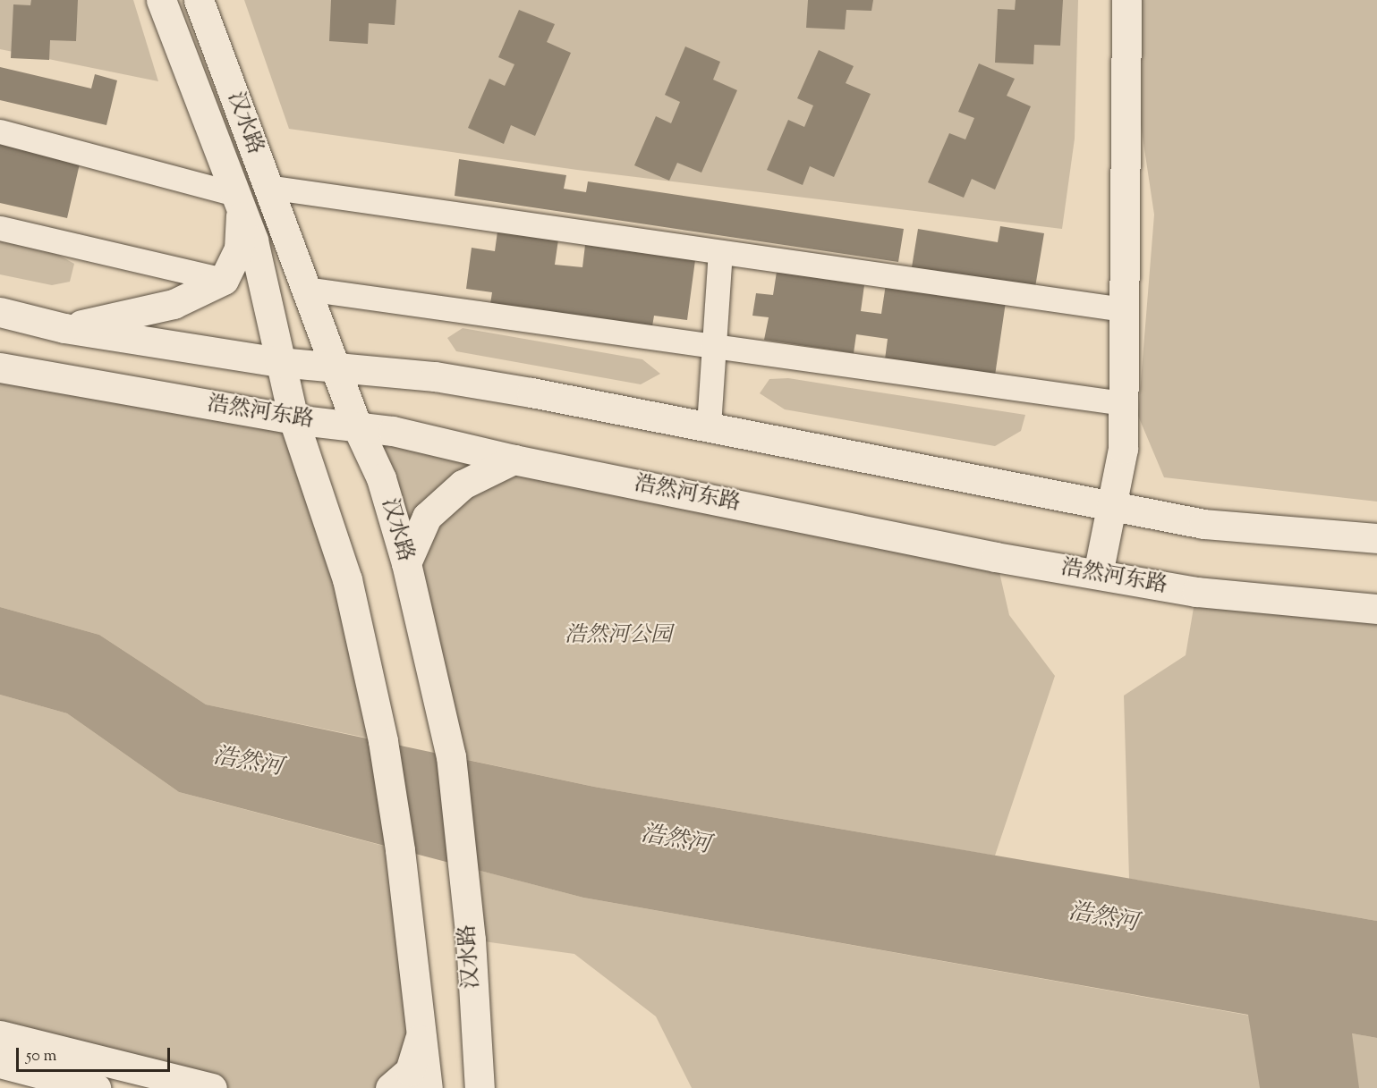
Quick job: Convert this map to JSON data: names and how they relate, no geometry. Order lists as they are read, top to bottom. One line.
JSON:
{"streets":{"main road":["汉水路","浩然河东路"]},"crossings":[["汉水路","浩然河东路"]],"water":["浩然河"],"parks":["浩然河公园"],"scale_bar":"50 m"}
